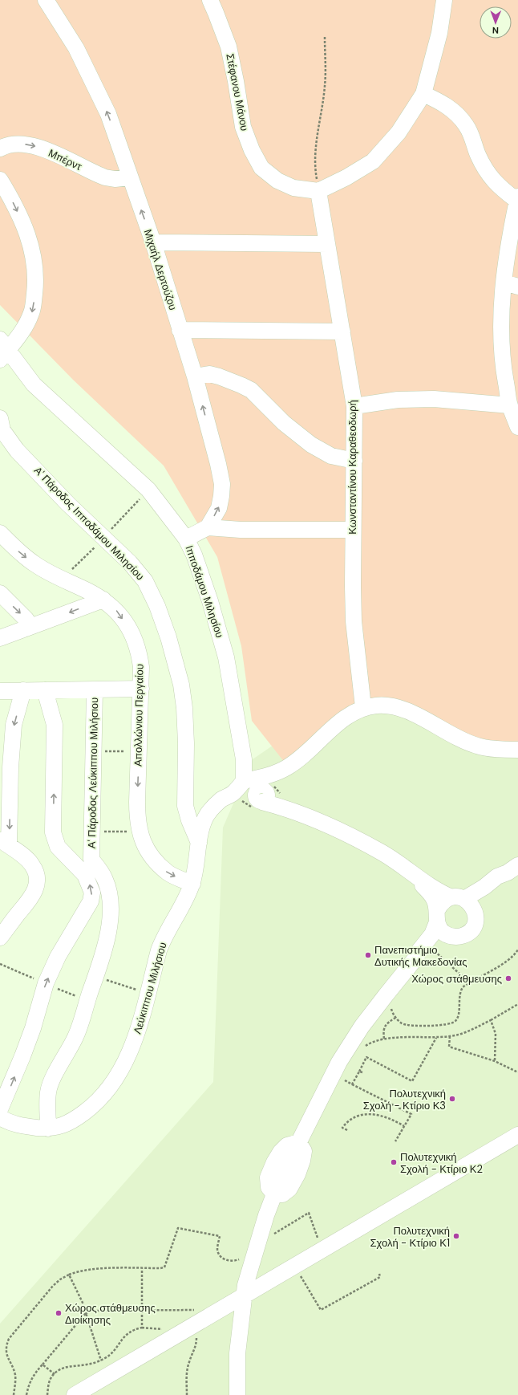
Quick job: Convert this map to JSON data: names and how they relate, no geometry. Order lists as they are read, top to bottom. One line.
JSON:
{"streets":{"street":["Στέφανου Μάνου","Μπέρντ","Μιχαήλ Δερτούζου","Κωνσταντίνου Καραθεοδωρή","Α' Πάροδος Ιπποδάμου Μιλησίου","Ιπποδάμου Μιλησίου","Απολλώνιου Περγαίου","Α' Πάροδος Λεύκιππου Μιλήσιου","Λεύκιππου Μιλήσιου"]},"crossings":[["Στέφανου Μάνου","Κωνσταντίνου Καραθεοδωρή"],["Μπέρντ","Μιχαήλ Δερτούζου"],["Α' Πάροδος Ιπποδάμου Μιλησίου","Λεύκιππου Μιλήσιου"],["Ιπποδάμου Μιλησίου","Λεύκιππου Μιλήσιου"],["Απολλώνιου Περγαίου","Λεύκιππου Μιλήσιου"],["Α' Πάροδος Λεύκιππου Μιλήσιου","Λεύκιππου Μιλήσιου"]],"one_way":["Μπέρντ","Μιχαήλ Δερτούζου","Απολλώνιου Περγαίου"],"places":["Πανεπιστήμιο Δυτικής Μακεδονίας","Χώρος στάθμευσης","Πολυτεχνική Σχολή - Κτίριο Κ3","Πολυτεχνική Σχολή - Κτίριο Κ2","Πολυτεχνική Σχολή - Κτίριο Κ1","Χώρος στάθμευσης Διοίκησης"],"north":"bottom"}
